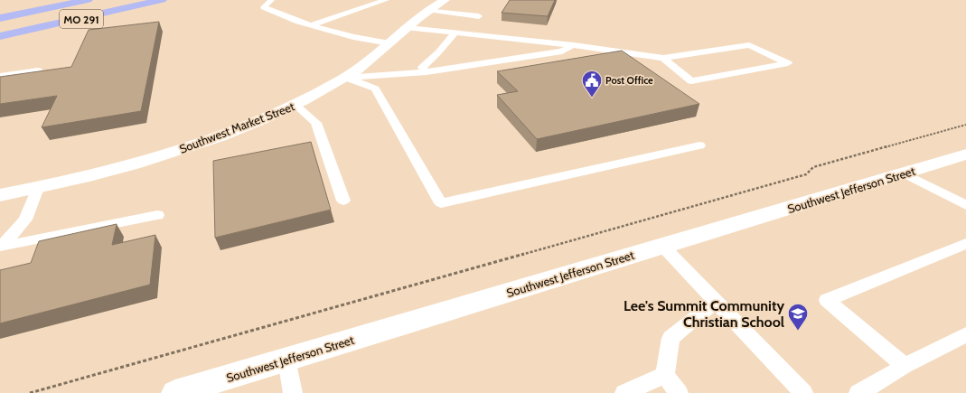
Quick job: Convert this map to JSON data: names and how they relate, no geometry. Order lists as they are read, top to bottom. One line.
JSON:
{"streets":{"highway":["MO 291"],"street":["Southwest Market Street","Southwest Jefferson Street"]},"places":{"public building":["Post Office"],"school or university":["Lee's Summit Community Christian School"]}}
